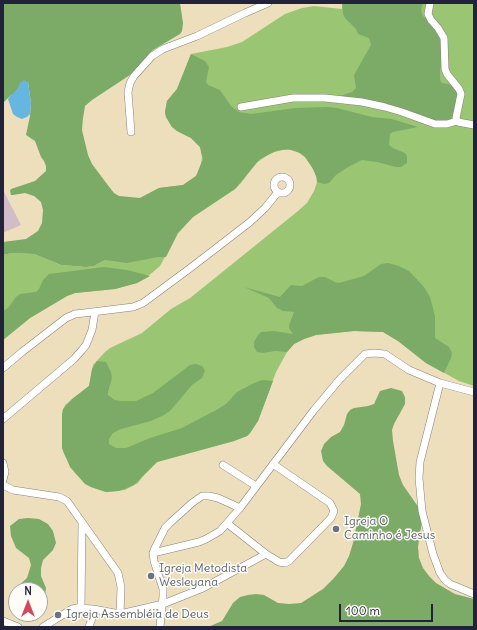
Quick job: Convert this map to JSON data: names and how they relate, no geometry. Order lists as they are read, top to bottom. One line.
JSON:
{"places":["Igreja O Caminho é Jesus","Igreja Metodista Wesleyana","Igreja Assembléia de Deus"],"scale_bar":"100 m","north":"top"}
